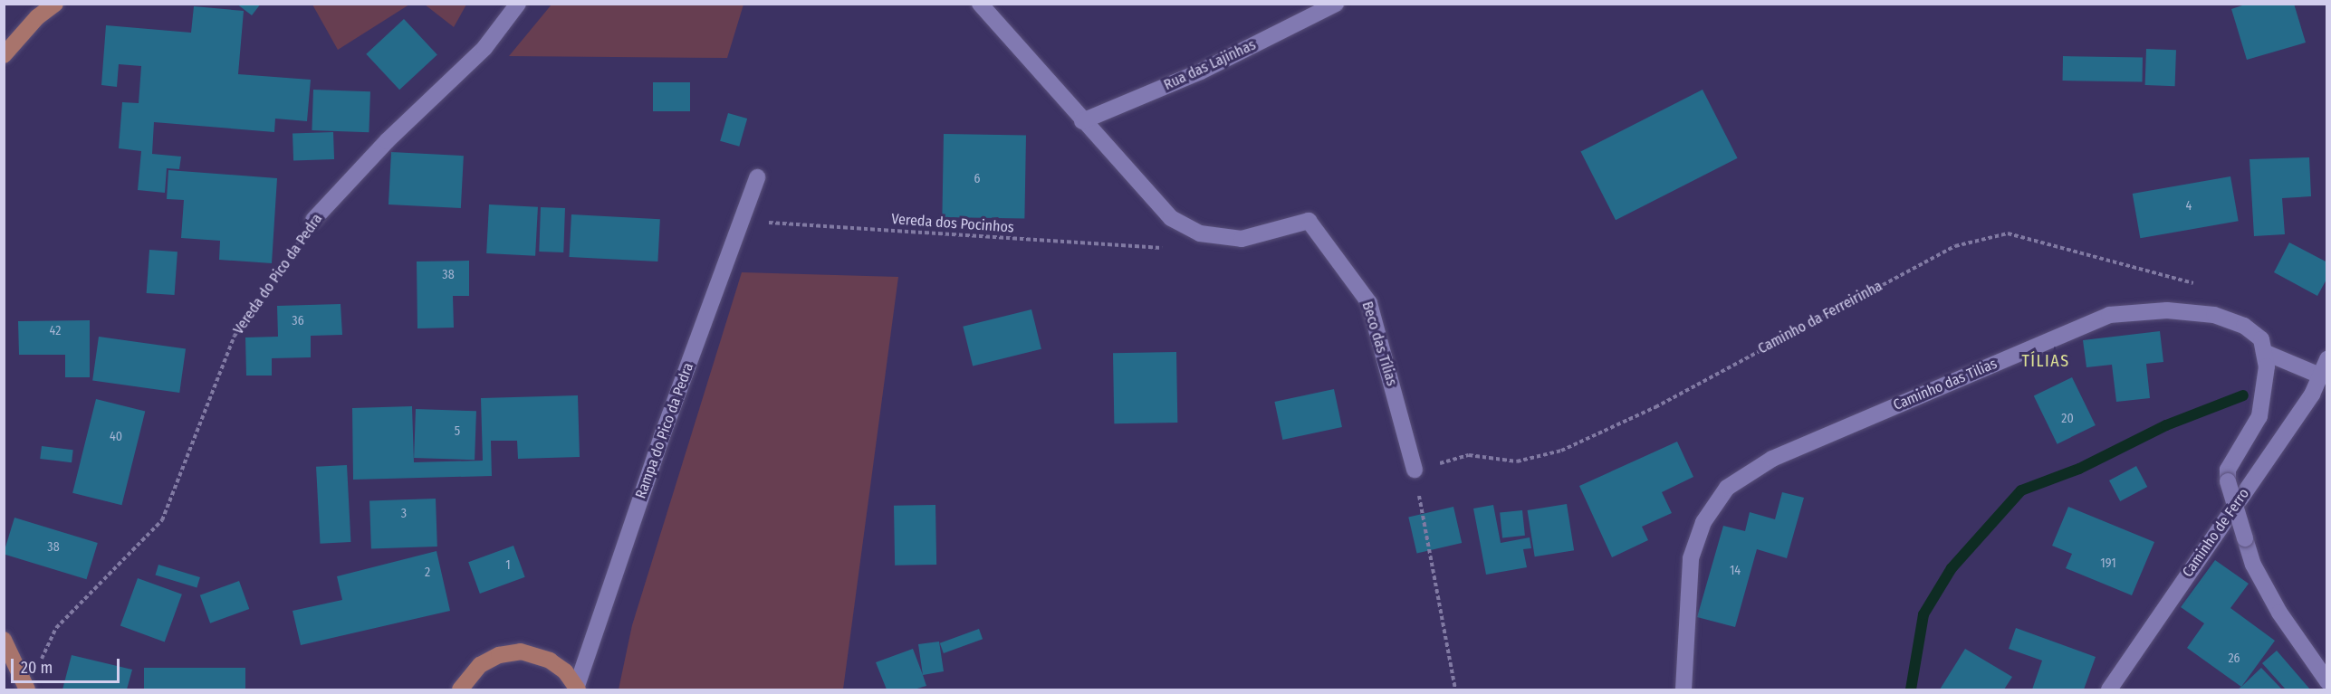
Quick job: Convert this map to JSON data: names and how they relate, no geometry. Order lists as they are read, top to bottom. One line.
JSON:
{"streets":{"street":["Rua das Lajinhas","Vereda do Pico da Pedra","Beco das Tílias","Caminho das Tilias","Rampa do Pico da Pedra","Caminho de Ferro"],"path":["Vereda dos Pocinhos","Caminho da Ferreirinha"]},"crossings":[["Rua das Lajinhas","Beco das Tílias"],["Vereda dos Pocinhos","Rampa do Pico da Pedra"],["Caminho da Ferreirinha","Beco das Tílias"],["Caminho da Ferreirinha","Caminho das Tilias"]],"districts":["TÍLIAS"],"house_numbers":["6","4","38","36","42","20","5","40","3","38","191","1","14","2","26"],"scale_bar":"20 m"}
